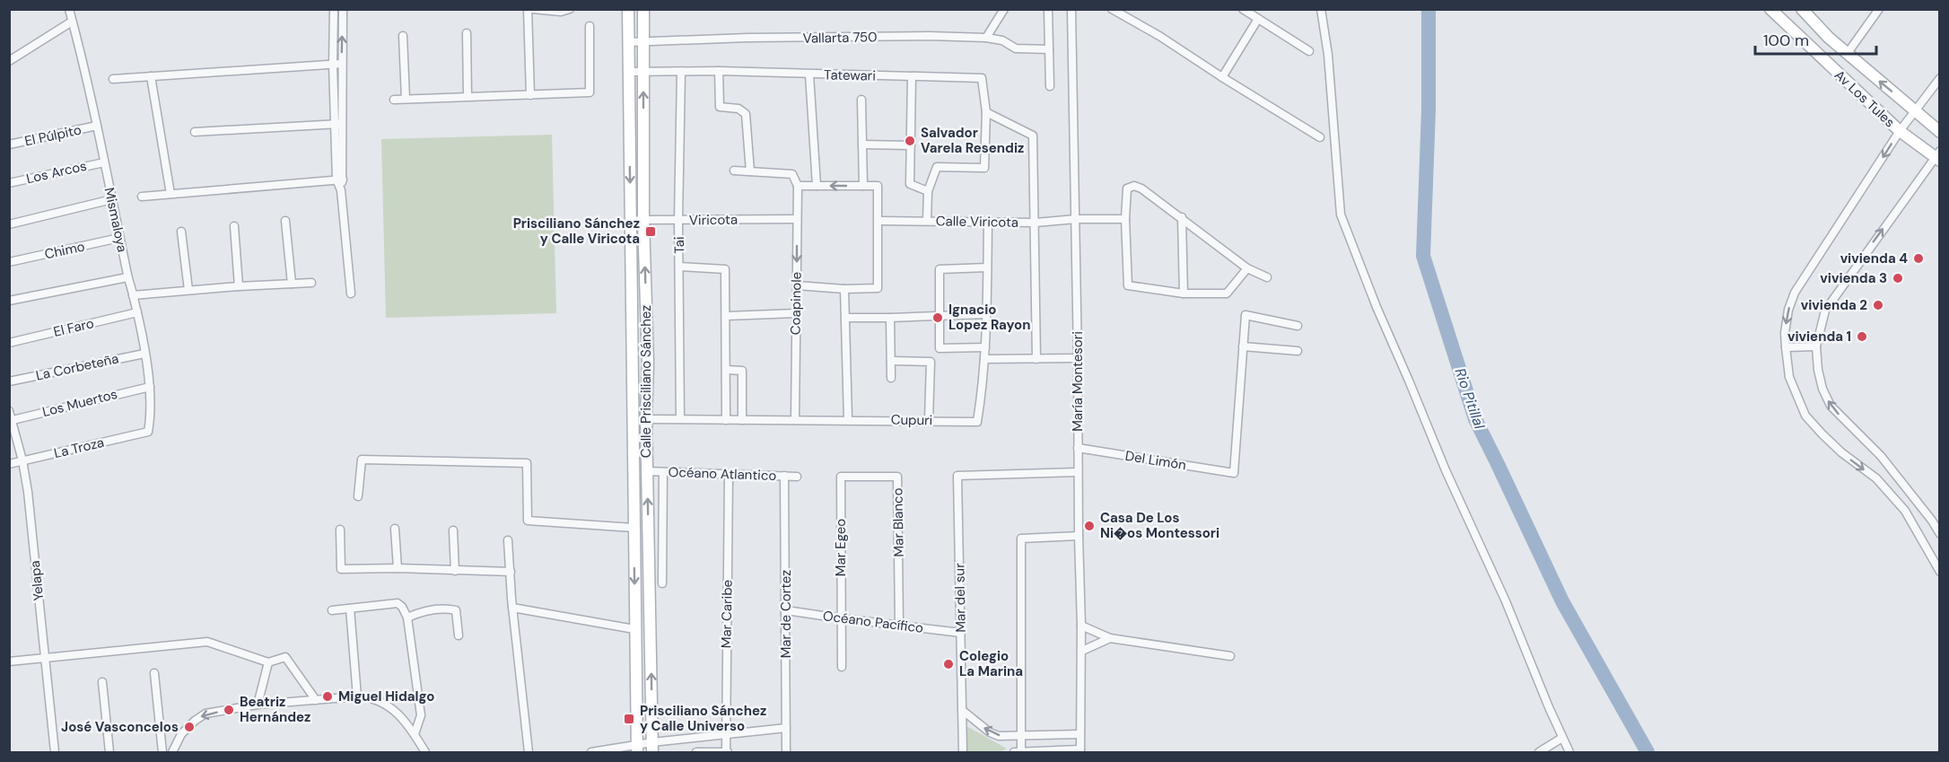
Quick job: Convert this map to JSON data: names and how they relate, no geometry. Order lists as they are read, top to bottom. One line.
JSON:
{"streets":{"main road":["Av Los Tules","Calle Prisciliano Sánchez"],"street":["Vallarta 750","Tatewari","El Púlpito","Los Arcos","Mismaloya","Viricota","Calle Viricota","Tai","Chimo","Coapinole","El Faro","La Corbeteña","María Montesori","Los Muertos","Cupuri","La Troza","Del Limón","Océano Atlantico","Mar Blanco","Mar Egeo","Yelapa","Mar del sur","Mar Caribe","Mar de Cortez","Océano Pacífico"]},"crossings":[["Vallarta 750","Calle Prisciliano Sánchez"],["Tatewari","Tai"],["Tatewari","Calle Prisciliano Sánchez"],["El Púlpito","Mismaloya"],["Los Arcos","Mismaloya"],["Mismaloya","Chimo"],["Mismaloya","El Faro"],["Mismaloya","La Corbeteña"],["Mismaloya","Los Muertos"],["Mismaloya","La Troza"],["Viricota","Tai"],["Viricota","Coapinole"],["Viricota","Calle Prisciliano Sánchez"],["Calle Viricota","María Montesori"],["Calle Viricota","Cupuri"],["Tai","Cupuri"],["Coapinole","Cupuri"],["Calle Prisciliano Sánchez","Cupuri"],["Calle Prisciliano Sánchez","Océano Atlantico"],["María Montesori","Del Limón"],["María Montesori","Mar del sur"],["Los Muertos","Yelapa"],["La Troza","Yelapa"],["Océano Atlantico","Mar Caribe"],["Océano Atlantico","Mar de Cortez"],["Mar Blanco","Mar Egeo"],["Mar Blanco","Océano Pacífico"],["Mar Egeo","Océano Pacífico"],["Mar del sur","Océano Pacífico"],["Mar de Cortez","Océano Pacífico"]],"water":["Rio Pitillal"],"places":{"other":["Salvador Varela Resendiz","vivienda 4","vivienda 3","vivienda 2","Ignacio Lopez Rayon","vivienda 1","Casa De Los Ni�os Montessori","Colegio La Marina","Miguel Hidalgo","Beatriz Hernández","José Vasconcelos"],"transit":["Prisciliano Sánchez y Calle Viricota","Prisciliano Sánchez y Calle Universo"]},"scale_bar":"100 m"}
